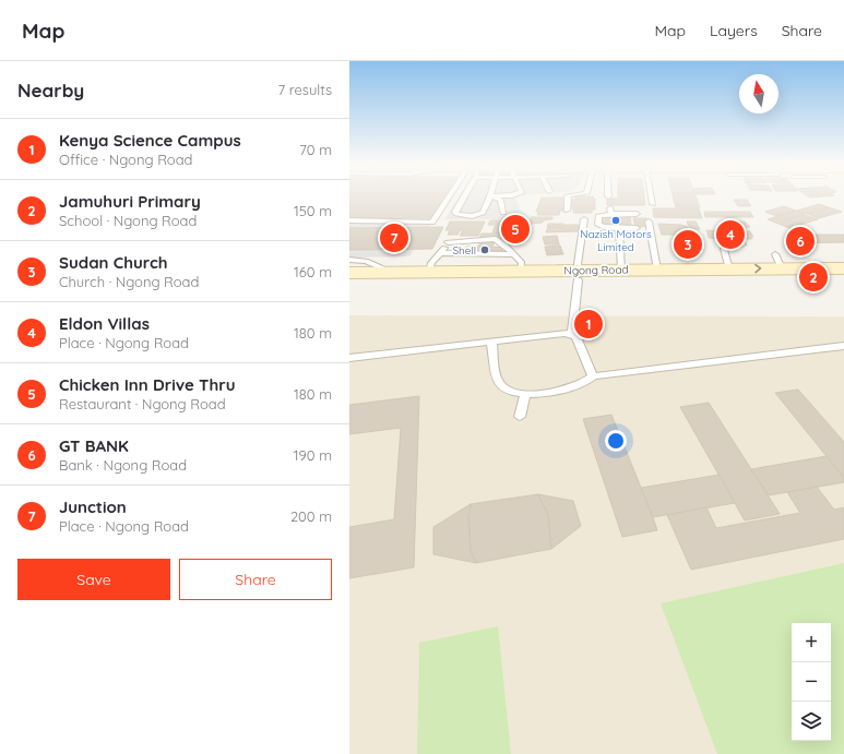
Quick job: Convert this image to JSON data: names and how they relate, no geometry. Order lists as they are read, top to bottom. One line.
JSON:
{"streets":{"main road":["Ngong Road"]},"places":["Nazish Motors Limited","Shell"],"north":"top","page":{"header":"Map","nav":["Map","Layers","Share"],"heading":["Nearby","7 results"],"list":[{"mark":"1","name":"Kenya Science Campus","note":"Office · Ngong Road","value":"70 m"},{"mark":"2","name":"Jamuhuri Primary","note":"School · Ngong Road","value":"150 m"},{"mark":"3","name":"Sudan Church","note":"Church · Ngong Road","value":"160 m"},{"mark":"4","name":"Eldon Villas","note":"Place · Ngong Road","value":"180 m"},{"mark":"5","name":"Chicken Inn Drive Thru","note":"Restaurant · Ngong Road","value":"180 m"},{"mark":"6","name":"GT BANK","note":"Bank · Ngong Road","value":"190 m"},{"mark":"7","name":"Junction","note":"Place · Ngong Road","value":"200 m"}],"pins":["5","4","7","6","3","2","1"],"buttons":["Save","Share"],"map_buttons":["+","−"]}}
